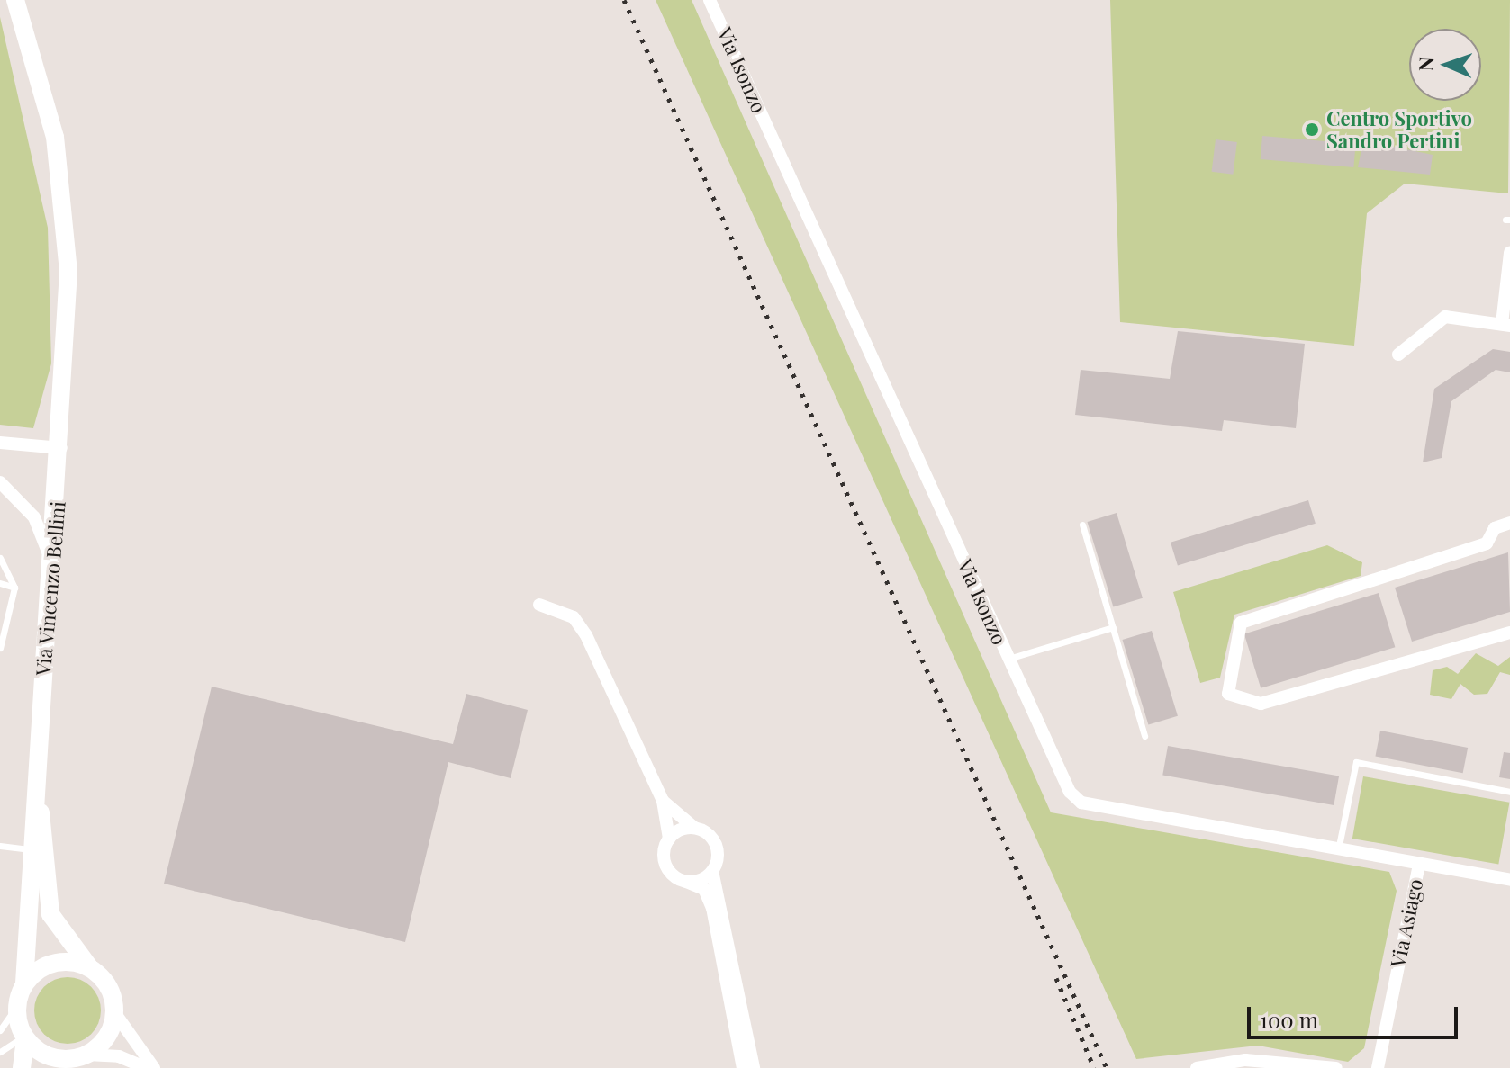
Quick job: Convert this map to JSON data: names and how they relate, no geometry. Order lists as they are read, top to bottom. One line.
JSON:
{"streets":{"street":["Via Isonzo","Via Vincenzo Bellini","Via Asiago"]},"crossings":[["Via Isonzo","Via Asiago"]],"places":["Centro Sportivo Sandro Pertini"],"scale_bar":"100 m","north":"left"}
